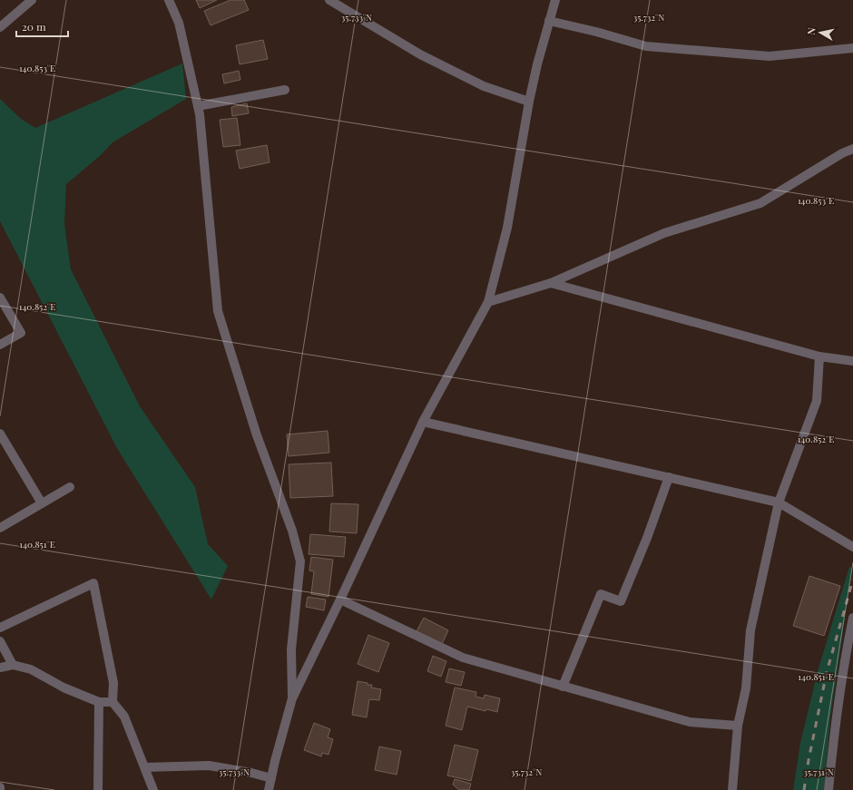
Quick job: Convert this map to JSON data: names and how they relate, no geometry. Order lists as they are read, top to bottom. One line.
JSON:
{"scale_bar":"20 m","north":"left","coordinates":["35.733°N","35.732°N","140.853°E","140.852°E","140.851°E","35.731°N"]}
